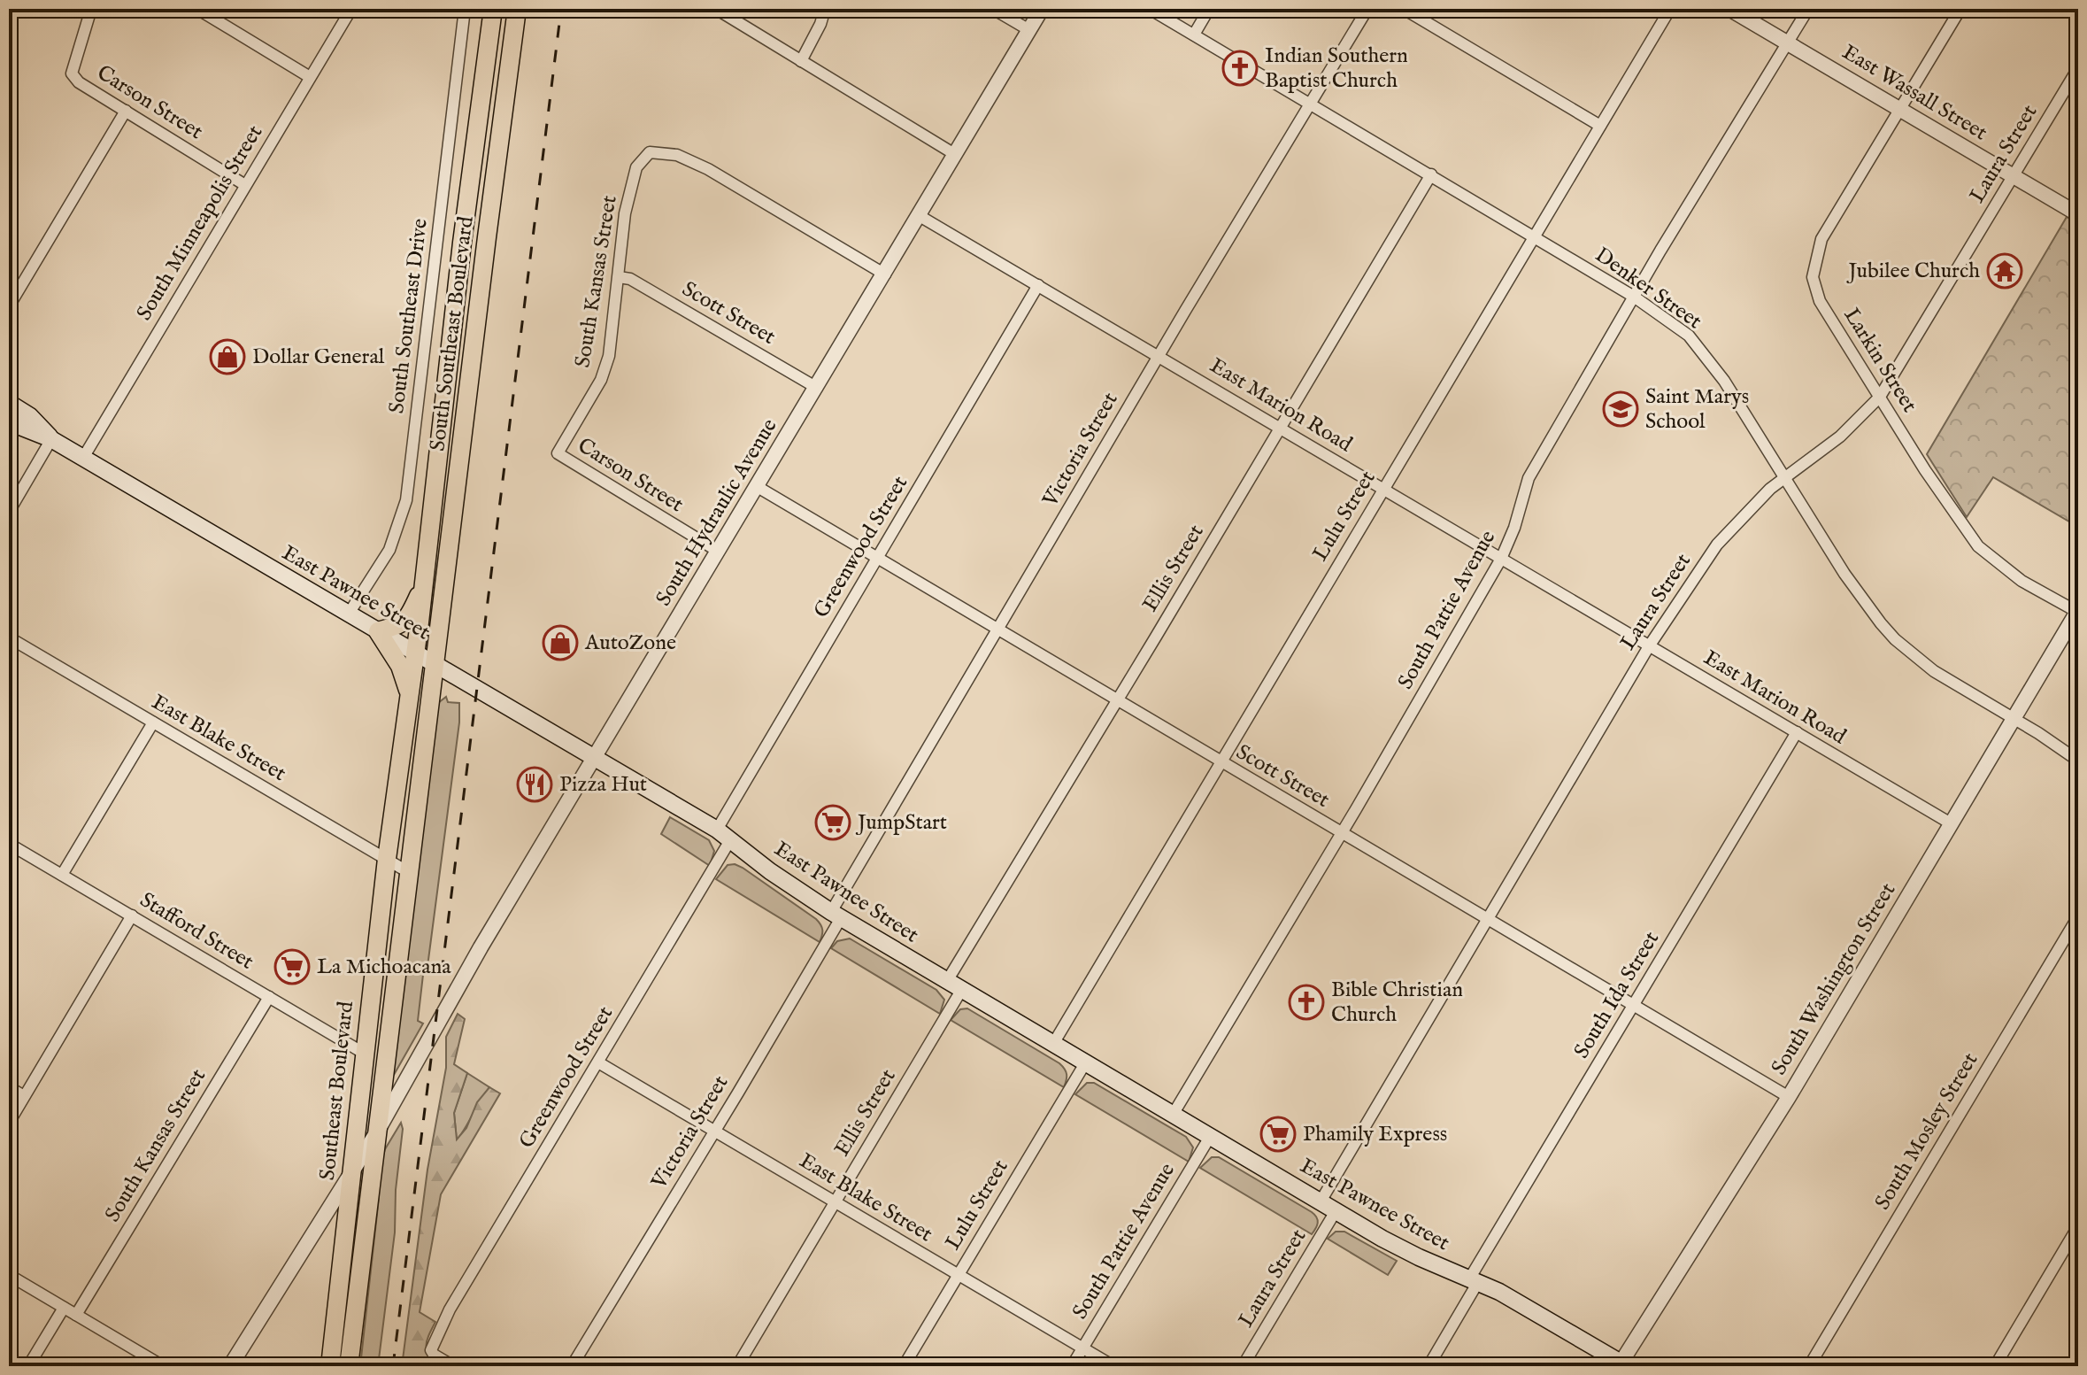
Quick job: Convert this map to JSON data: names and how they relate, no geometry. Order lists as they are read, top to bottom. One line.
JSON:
{"streets":{"main road":["South Southeast Boulevard","East Pawnee Street","Southeast Boulevard"],"street":["East Wassall Street","Carson Street","Laura Street","South Minneapolis Street","South Kansas Street","Denker Street","Scott Street","South Southeast Drive","Larkin Street","East Marion Road","Victoria Street","South Hydraulic Avenue","Lulu Street","Greenwood Street","Ellis Street","South Pattie Avenue","East Blake Street","Stafford Street","South Washington Street","South Ida Street","South Mosley Street"]},"crossings":[["East Wassall Street","Laura Street"],["East Wassall Street","Larkin Street"],["East Wassall Street","South Pattie Avenue"],["Carson Street","South Minneapolis Street"],["Carson Street","South Kansas Street"],["Carson Street","South Hydraulic Avenue"],["Laura Street","Denker Street"],["Laura Street","Scott Street"],["Laura Street","Larkin Street"],["Laura Street","East Marion Road"],["Laura Street","East Pawnee Street"],["South Minneapolis Street","East Pawnee Street"],["South Kansas Street","Scott Street"],["South Kansas Street","South Hydraulic Avenue"],["South Kansas Street","Stafford Street"],["Denker Street","Victoria Street"],["Denker Street","Lulu Street"],["Denker Street","Ellis Street"],["Denker Street","South Pattie Avenue"],["Denker Street","South Washington Street"],["Scott Street","Victoria Street"],["Scott Street","South Hydraulic Avenue"],["Scott Street","Lulu Street"],["Scott Street","Greenwood Street"],["Scott Street","Ellis Street"],["Scott Street","South Pattie Avenue"],["Scott Street","South Washington Street"],["Scott Street","South Ida Street"],["South Southeast Drive","East Pawnee Street"],["South Southeast Boulevard","East Pawnee Street"],["South Southeast Boulevard","Southeast Boulevard"],["Larkin Street","South Washington Street"],["East Marion Road","Victoria Street"],["East Marion Road","South Hydraulic Avenue"],["East Marion Road","Lulu Street"],["East Marion Road","Greenwood Street"],["East Marion Road","Ellis Street"],["East Marion Road","South Pattie Avenue"],["East Marion Road","South Washington Street"],["East Marion Road","South Ida Street"],["Victoria Street","East Pawnee Street"],["Victoria Street","East Blake Street"],["South Hydraulic Avenue","East Pawnee Street"],["South Hydraulic Avenue","Southeast Boulevard"],["Lulu Street","East Pawnee Street"],["Lulu Street","East Blake Street"],["Greenwood Street","East Pawnee Street"],["Greenwood Street","East Blake Street"],["Ellis Street","East Pawnee Street"],["Ellis Street","East Blake Street"],["East Pawnee Street","South Pattie Avenue"],["East Pawnee Street","South Washington Street"],["East Pawnee Street","South Ida Street"],["East Pawnee Street","Southeast Boulevard"],["South Pattie Avenue","East Blake Street"],["East Blake Street","Southeast Boulevard"],["Stafford Street","Southeast Boulevard"]],"places":{"church":["Indian Southern Baptist Church","Bible Christian Church"],"temple":["Jubilee Church"],"shop":["Dollar General","AutoZone"],"school or university":["Saint Marys School"],"restaurant":["Pizza Hut"],"supermarket":["JumpStart","La Michoacana","Phamily Express"]}}
